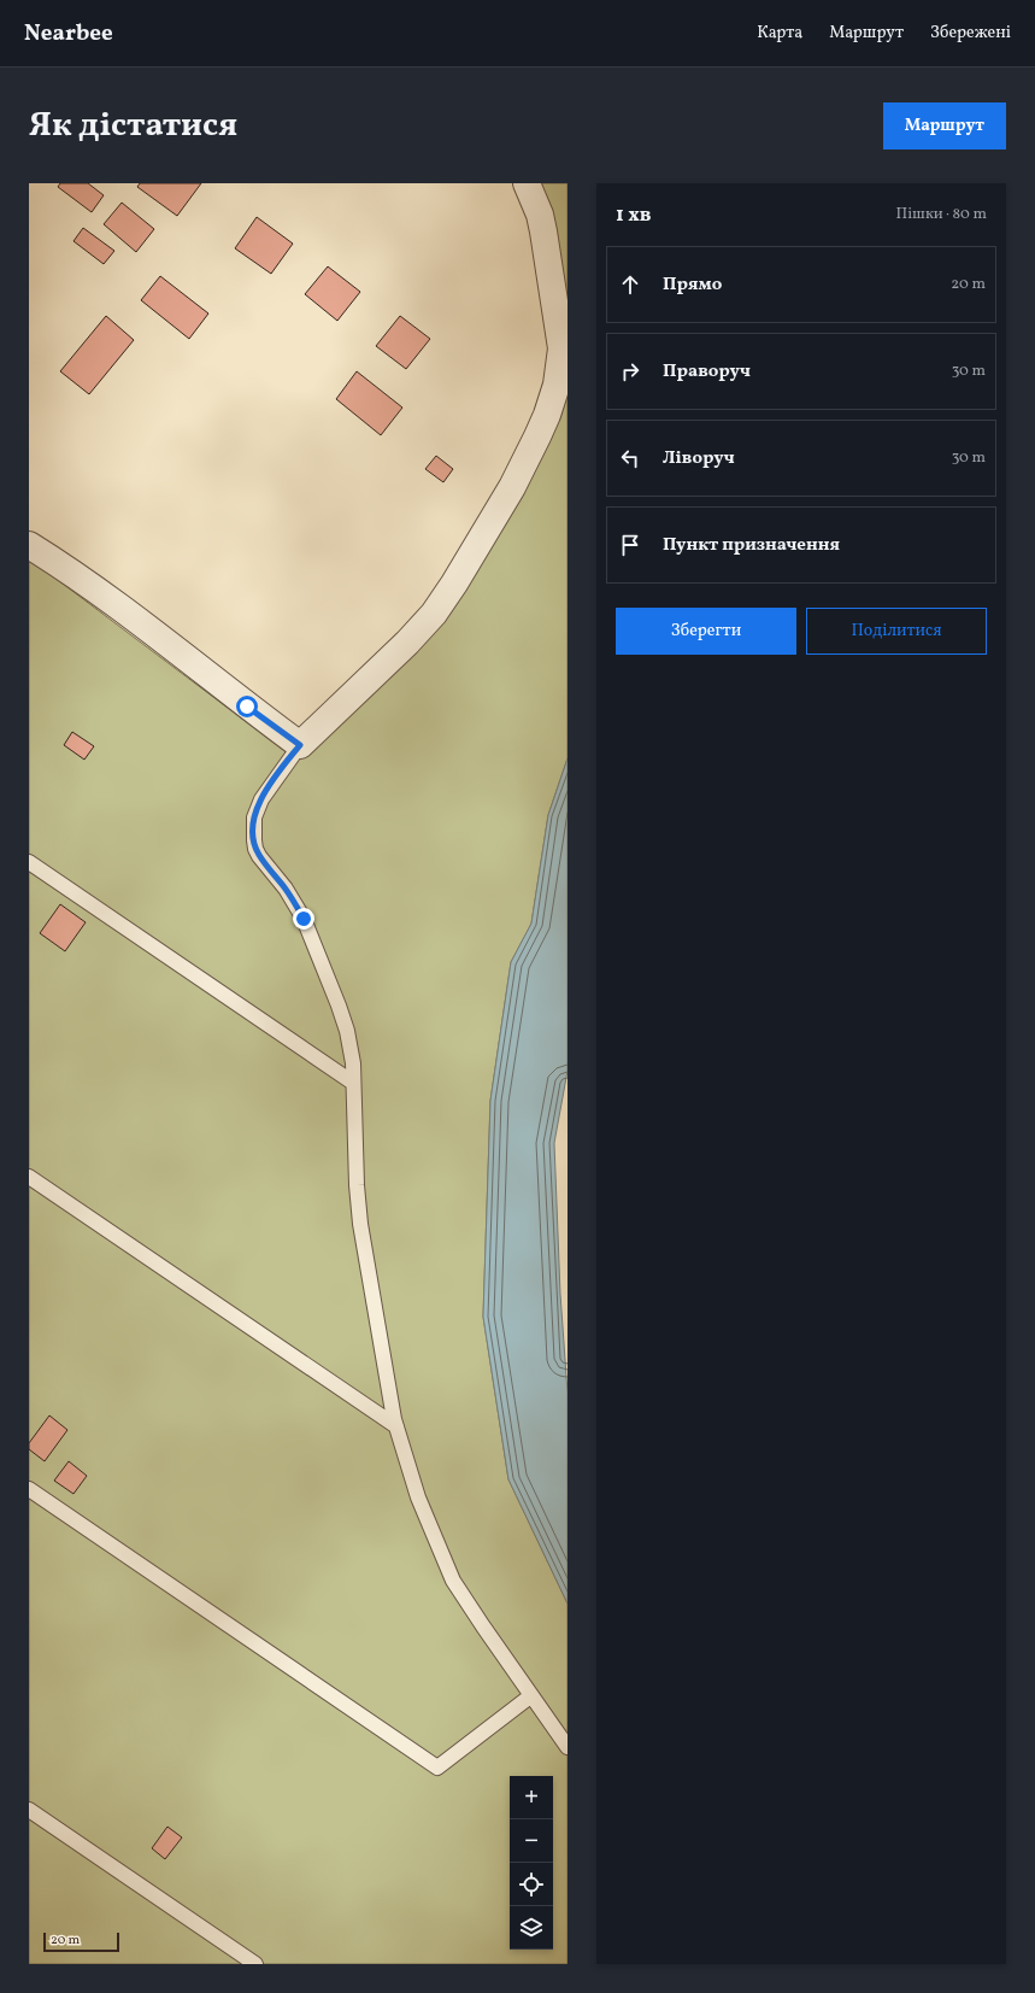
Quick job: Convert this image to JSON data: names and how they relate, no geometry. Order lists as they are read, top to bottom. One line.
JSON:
{"scale_bar":"20 m","page":{"header":"Nearbee","nav":["Карта","Маршрут","Збережені"],"title":"Як дістатися","buttons":["Маршрут",["Зберегти","Поділитися"]],"heading":["1 хв","Пішки · 80 m"],"list":[["Прямо","20 m"],["Праворуч","30 m"],["Ліворуч","30 m"],"Пункт призначення"],"map_buttons":["+","−"],"scale":"20 m"}}
